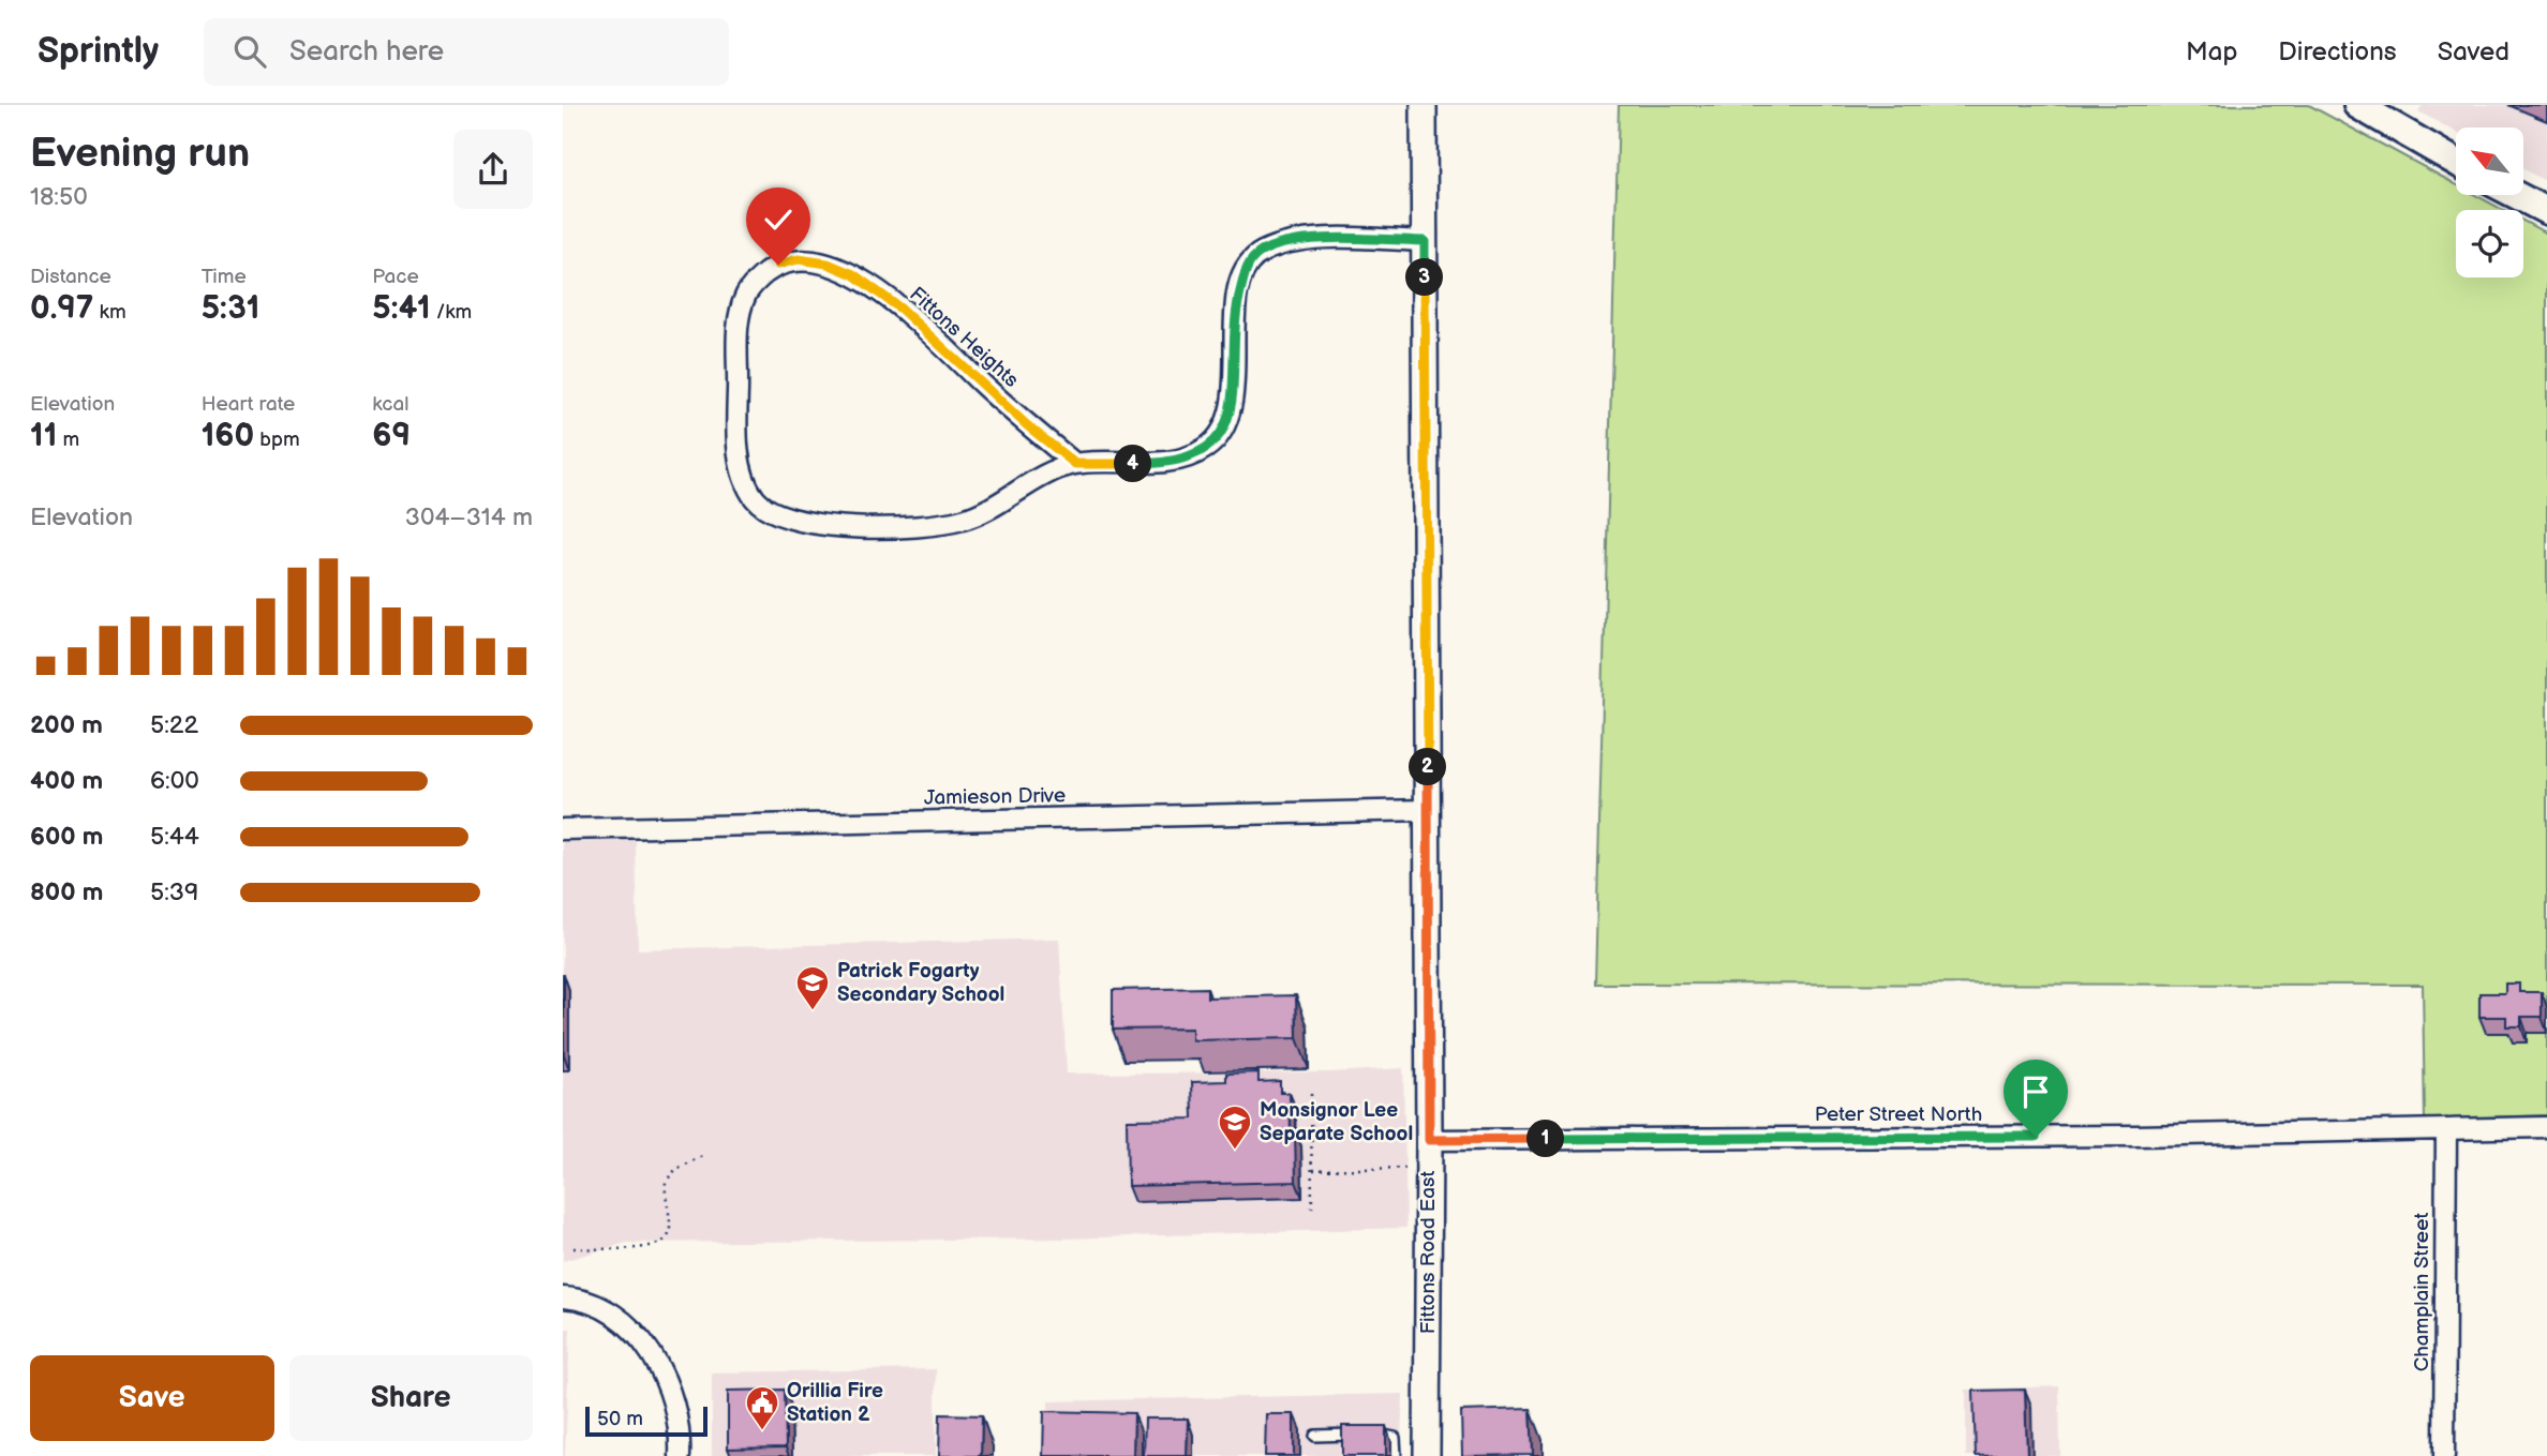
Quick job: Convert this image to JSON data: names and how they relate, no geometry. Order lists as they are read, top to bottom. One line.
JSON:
{"streets":{"street":["Fittons Heights","Jamieson Drive","Peter Street North","Fittons Road East","Champlain Street"]},"crossings":[["Fittons Heights","Fittons Road East"],["Jamieson Drive","Fittons Road East"],["Peter Street North","Fittons Road East"],["Peter Street North","Champlain Street"]],"places":{"school or university":["Patrick Fogarty Secondary School","Monsignor Lee Separate School"],"public building":["Orillia Fire Station 2"]},"scale_bar":"50 m","north":"top left","page":{"header":"Sprintly","search":"Search here","nav":["Map","Directions","Saved"],"heading":["Evening run","18:50"],"stats":[["Distance","0.97 km"],["Time","5:31"],["Pace","5:41 /km"],["Elevation","11 m"],["Heart rate","160 bpm"],["kcal","69"]],"pins":["3","4","2","1"],"chart":["Elevation","304–314 m"],"list":[{"name":"200 m","note":"5:22"},{"name":"400 m","note":"6:00"},{"name":"600 m","note":"5:44"},{"name":"800 m","note":"5:39"}],"buttons":["Save","Share"],"scale":"50 m"}}
